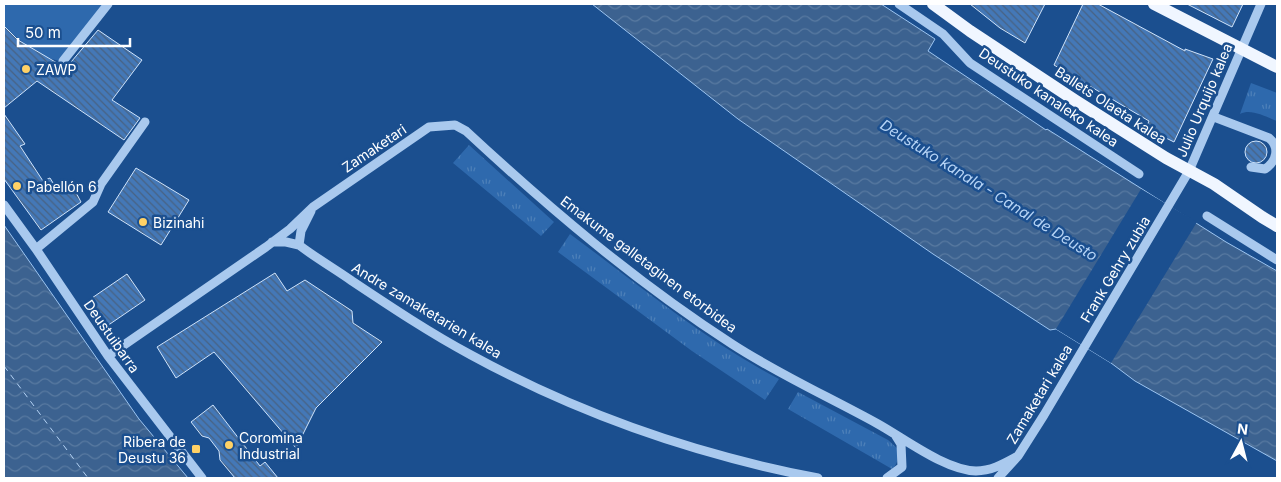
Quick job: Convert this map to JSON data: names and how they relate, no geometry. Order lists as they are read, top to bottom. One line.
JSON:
{"streets":{"main road":["Ballets Olaeta kalea"],"street":["Deustuko kanaleko kalea","Julio Urquijo kalea","Zamaketari","Emakume galletaginen etorbidea","Frank Gehry zubia","Andre zamaketarien kalea","Deustuibarra","Zamaketari kalea"]},"crossings":[["Julio Urquijo kalea","Ballets Olaeta kalea"],["Julio Urquijo kalea","Frank Gehry zubia"],["Zamaketari","Emakume galletaginen etorbidea"],["Zamaketari","Andre zamaketarien kalea"],["Emakume galletaginen etorbidea","Zamaketari kalea"],["Frank Gehry zubia","Zamaketari kalea"]],"water":["Deustuko kanala - Canal de Deusto"],"places":{"other":["ZAWP","Pabellón 6","Bizinahi","Coromina Industrial"],"transit":["Ribera de Deustu 36"]},"scale_bar":"50 m","north":"top"}
